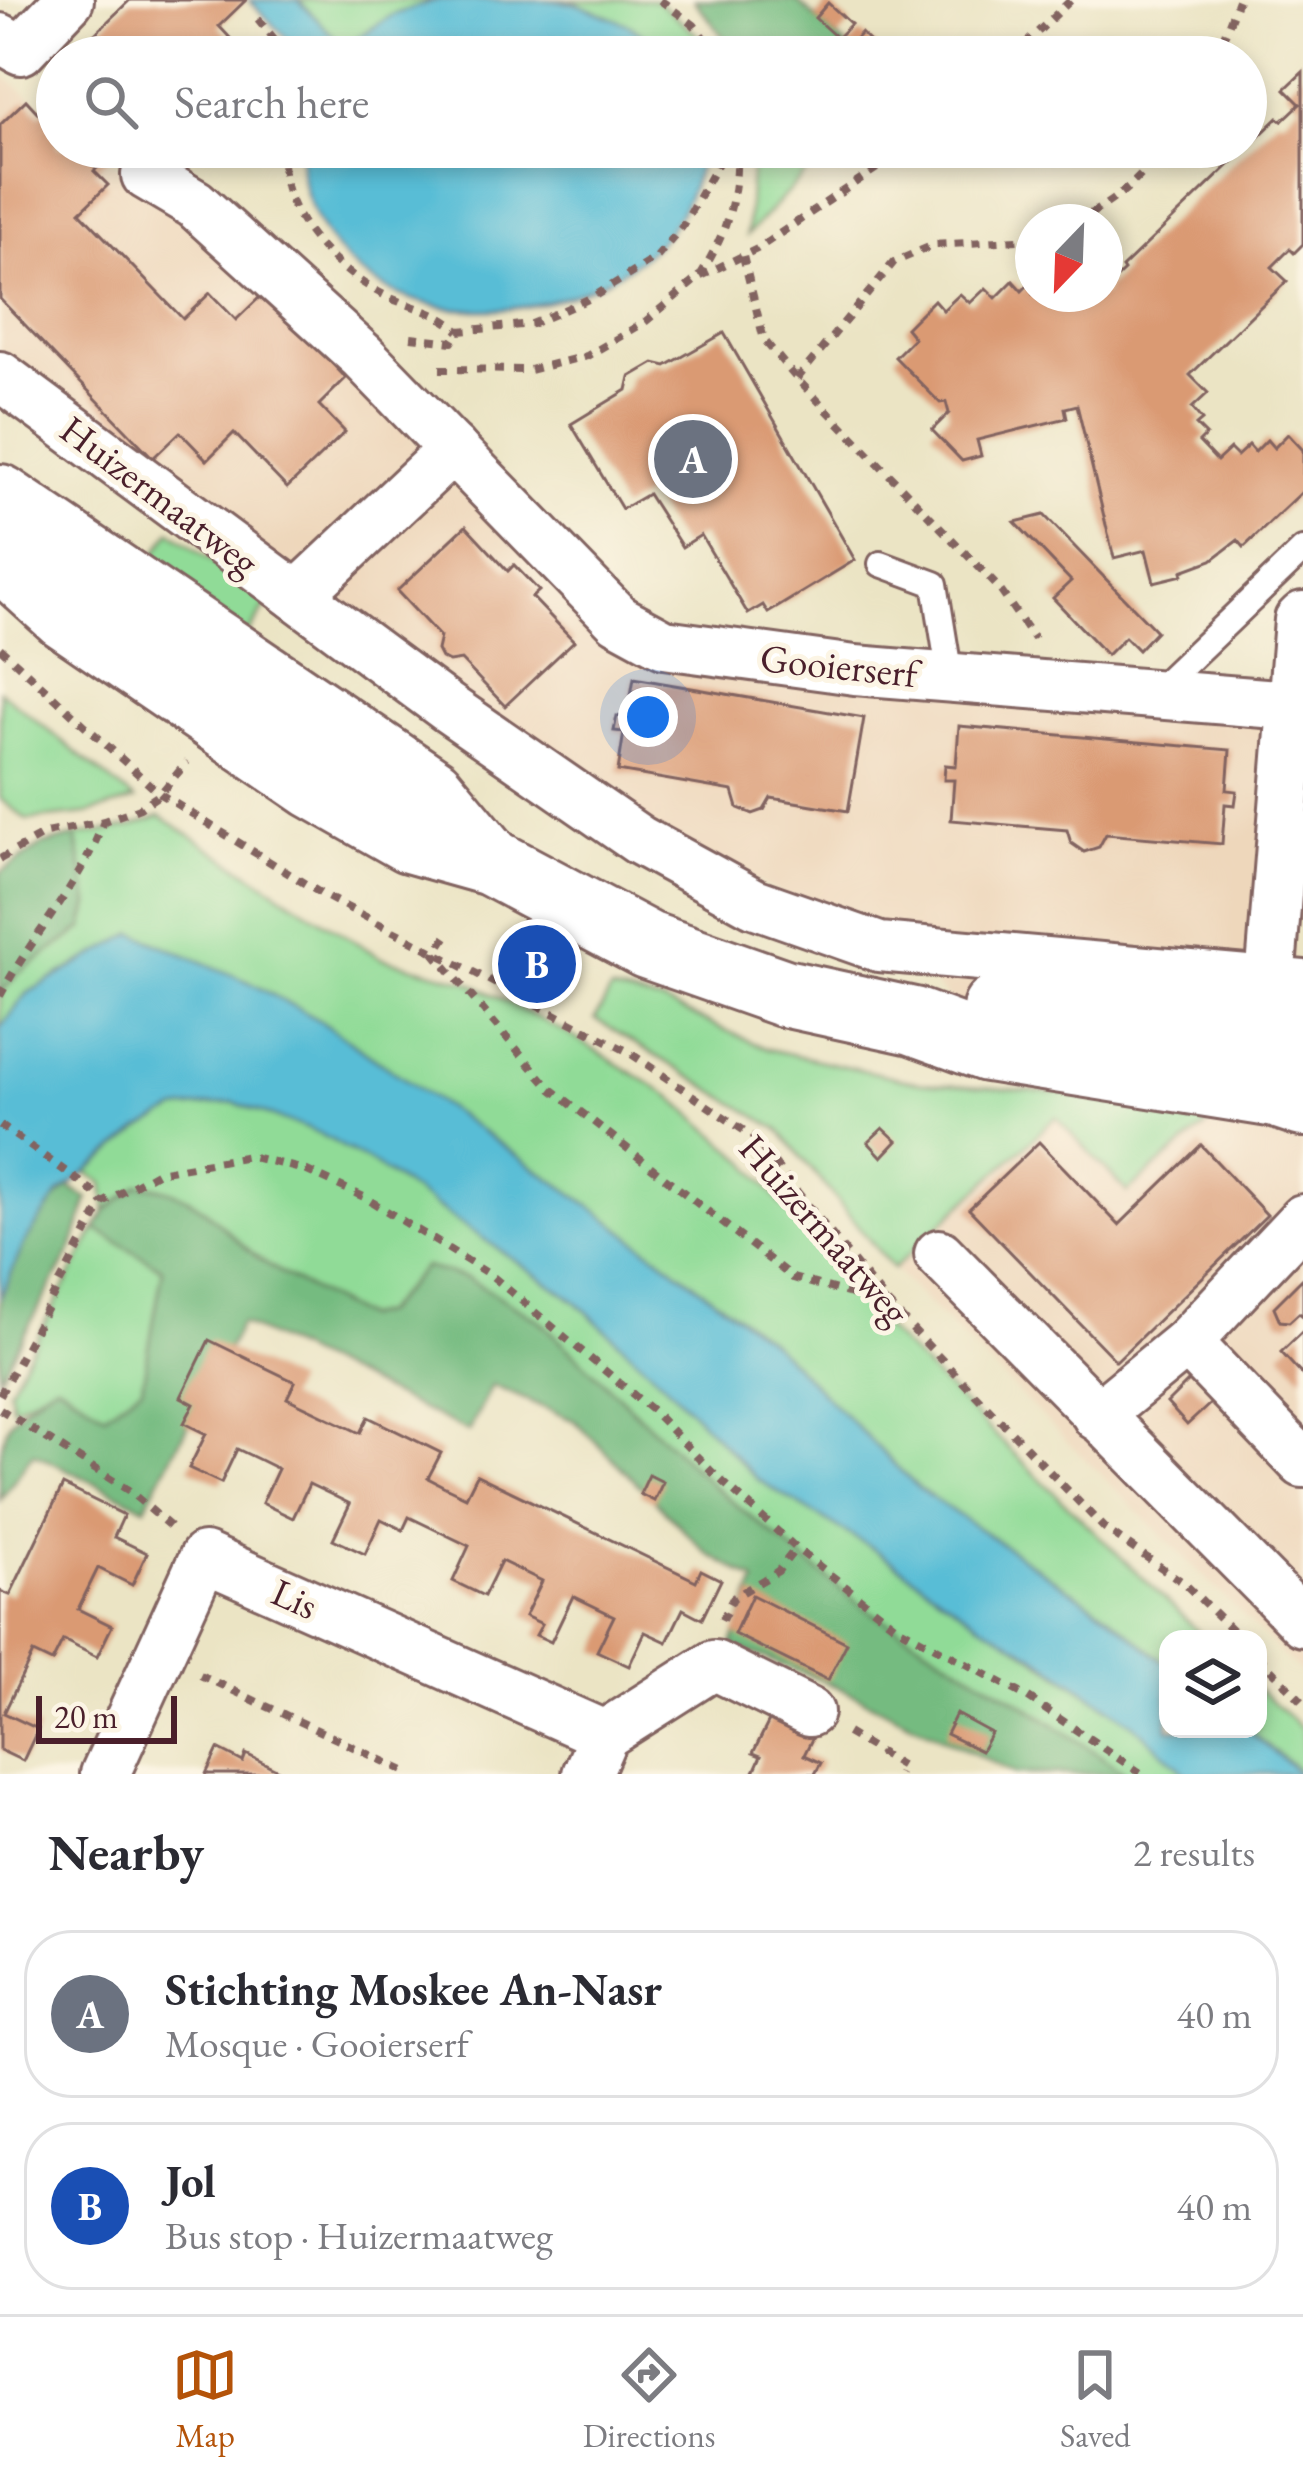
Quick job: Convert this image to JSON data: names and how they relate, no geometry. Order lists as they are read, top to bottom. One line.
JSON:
{"streets":{"street":["Huizermaatweg","Gooierserf","Lis"]},"scale_bar":"20 m","north":"bottom left","page":{"search":"Search here","pins":["A","B"],"scale":"20 m","heading":["Nearby","2 results"],"list":[{"mark":"A","name":"Stichting Moskee An-Nasr","note":"Mosque · Gooierserf","value":"40 m"},{"mark":"B","name":"Jol","note":"Bus stop · Huizermaatweg","value":"40 m"}],"nav":["Map","Directions","Saved"]}}
